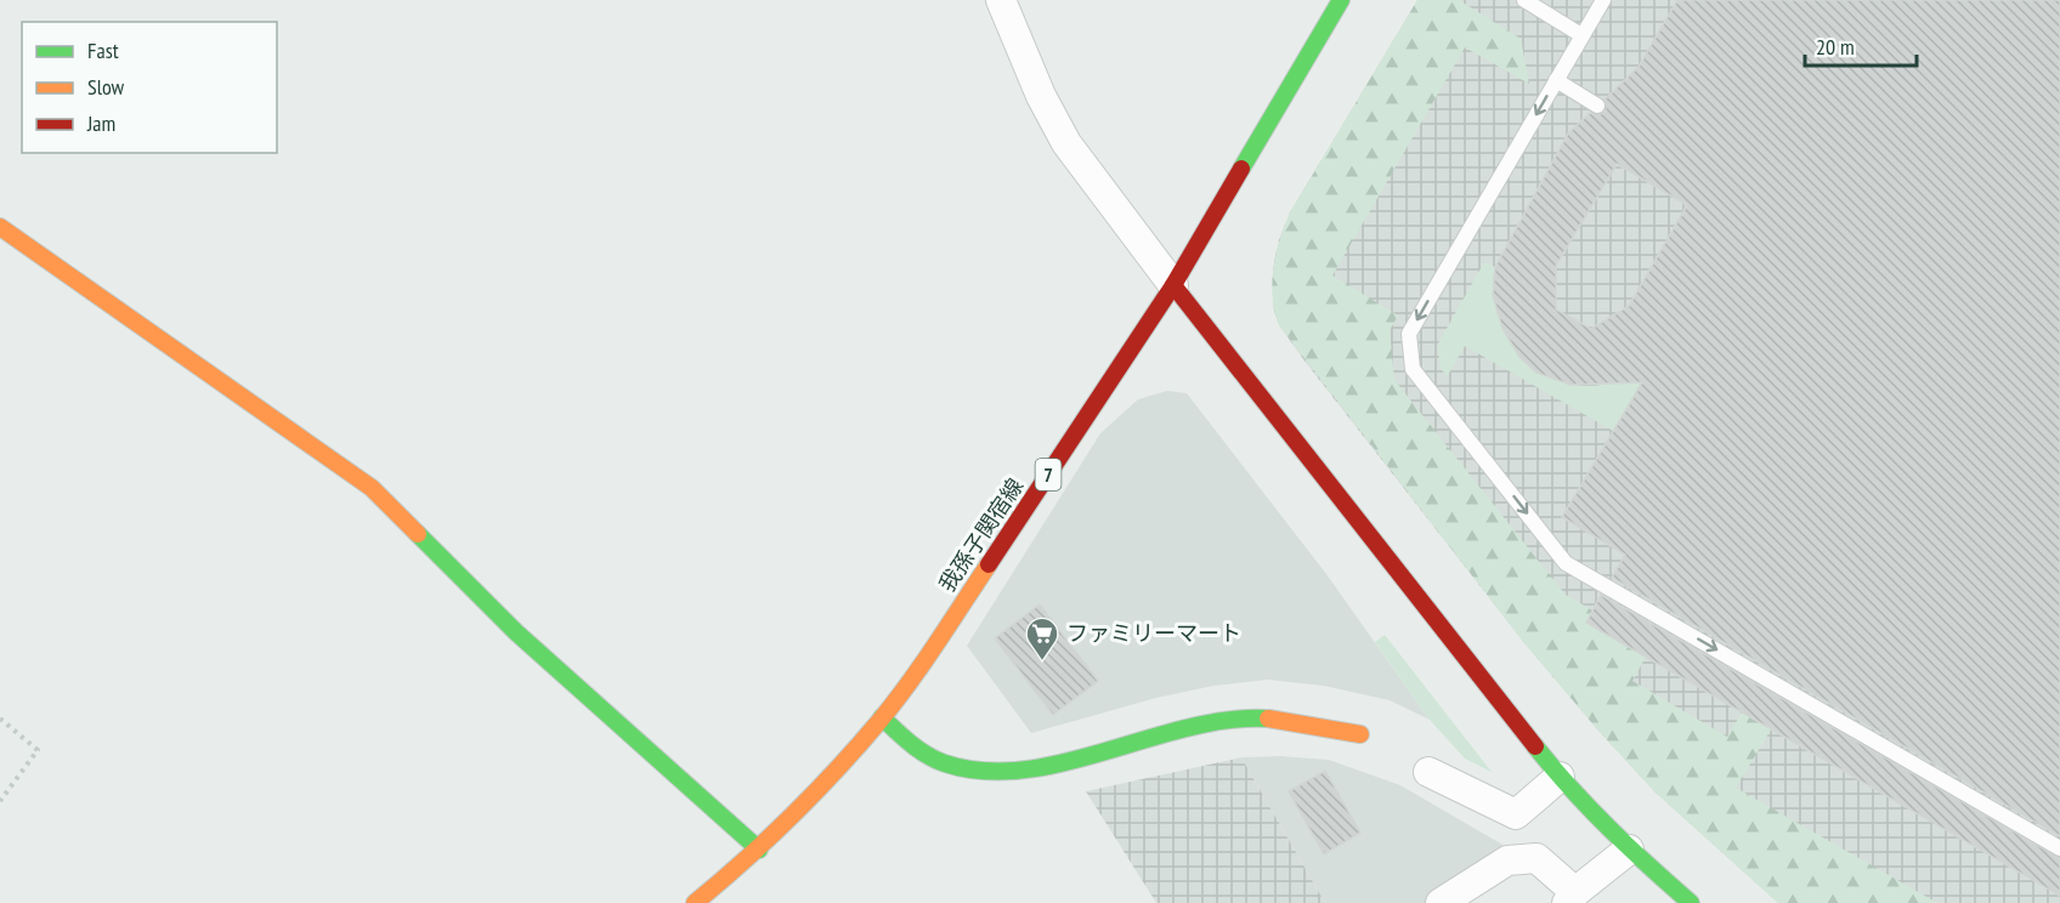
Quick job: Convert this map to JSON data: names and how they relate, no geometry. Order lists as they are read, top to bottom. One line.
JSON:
{"streets":{"street":["7","我孫子関宿線"]},"places":{"supermarket":["ファミリーマート"]},"legend":["Fast","Slow","Jam"],"scale_bar":"20 m"}
